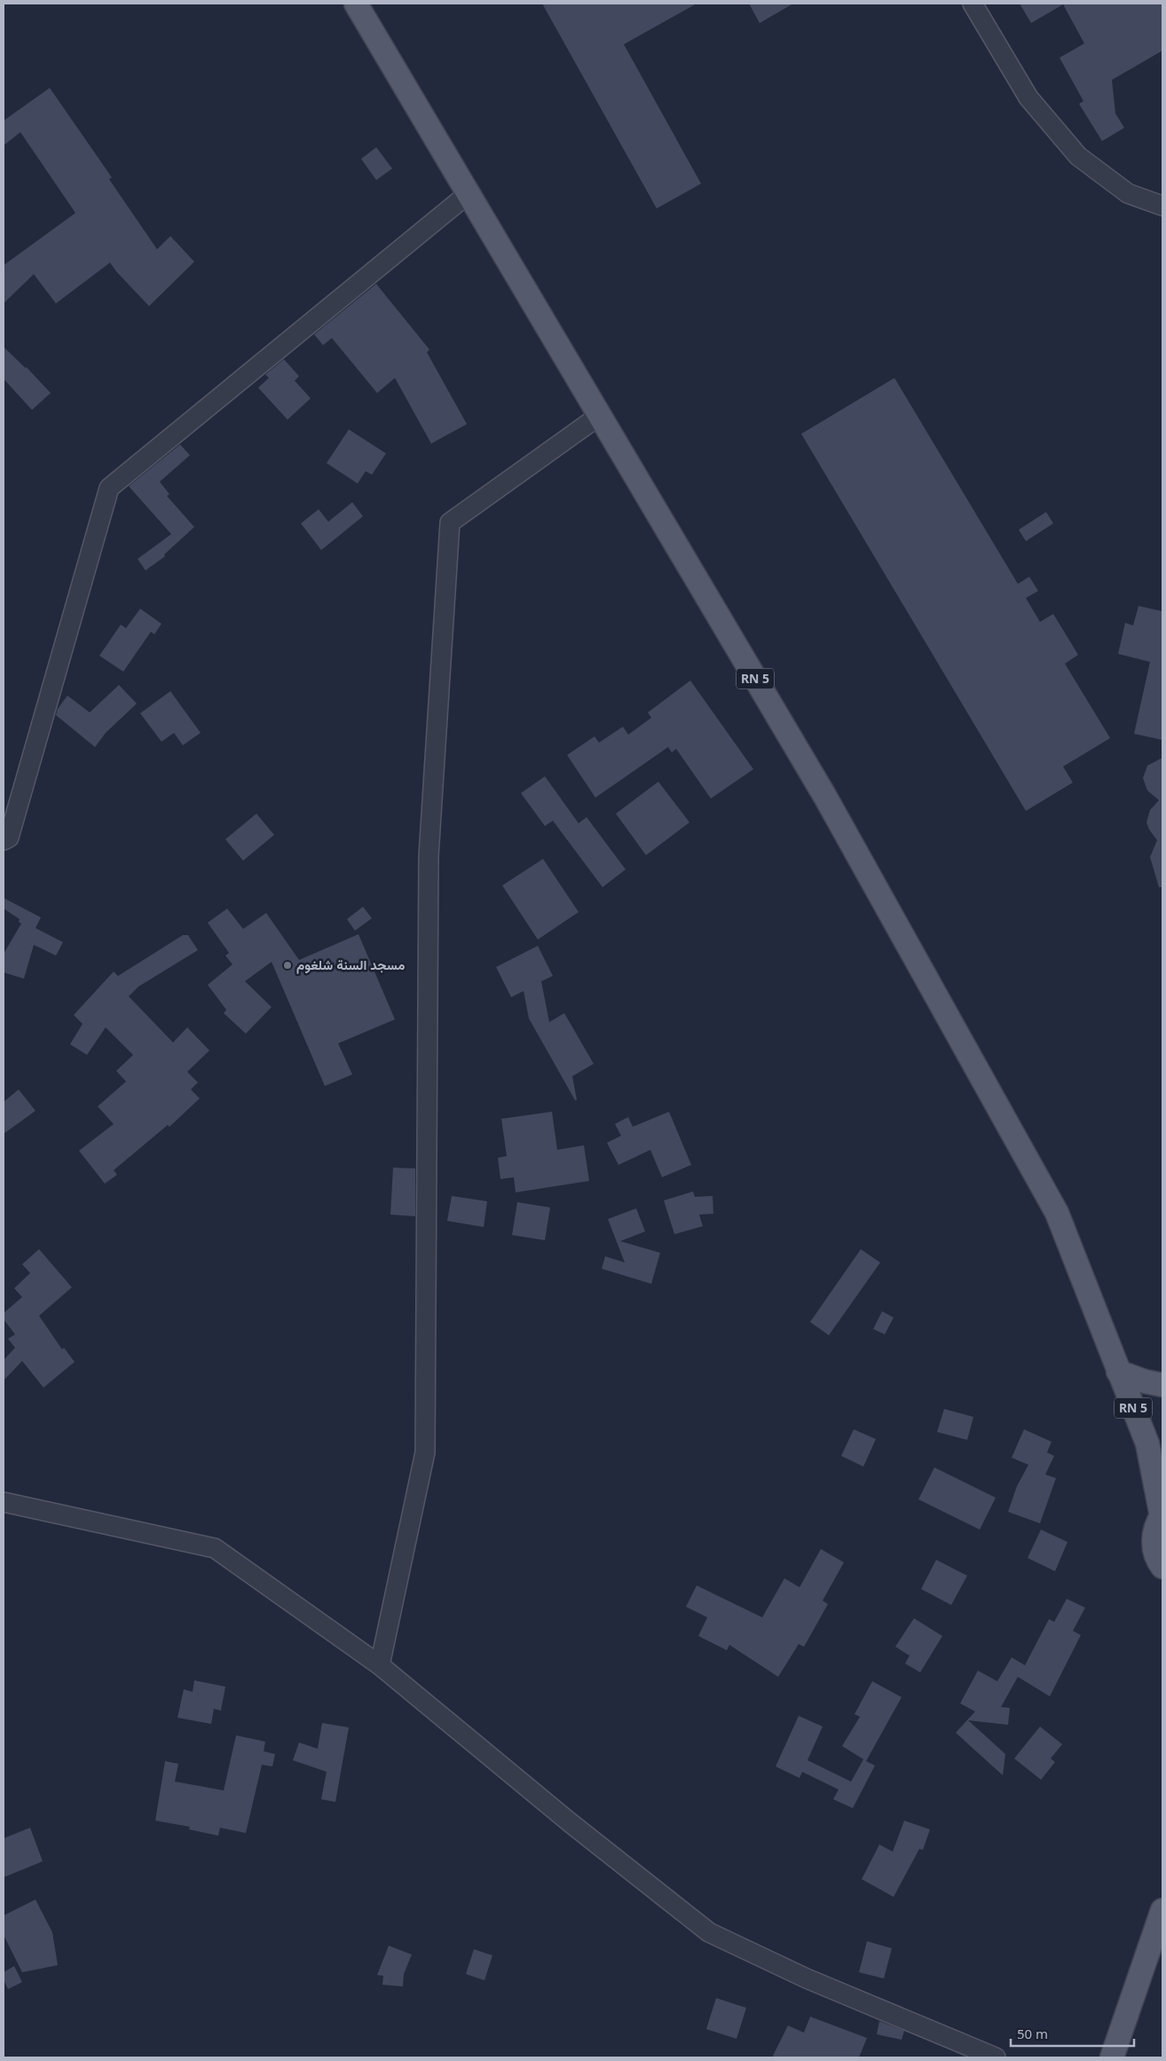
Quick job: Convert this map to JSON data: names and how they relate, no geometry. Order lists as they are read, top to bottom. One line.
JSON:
{"streets":{"main road":["RN 5"]},"places":["مسجد السنة شلغوم"],"scale_bar":"50 m"}
